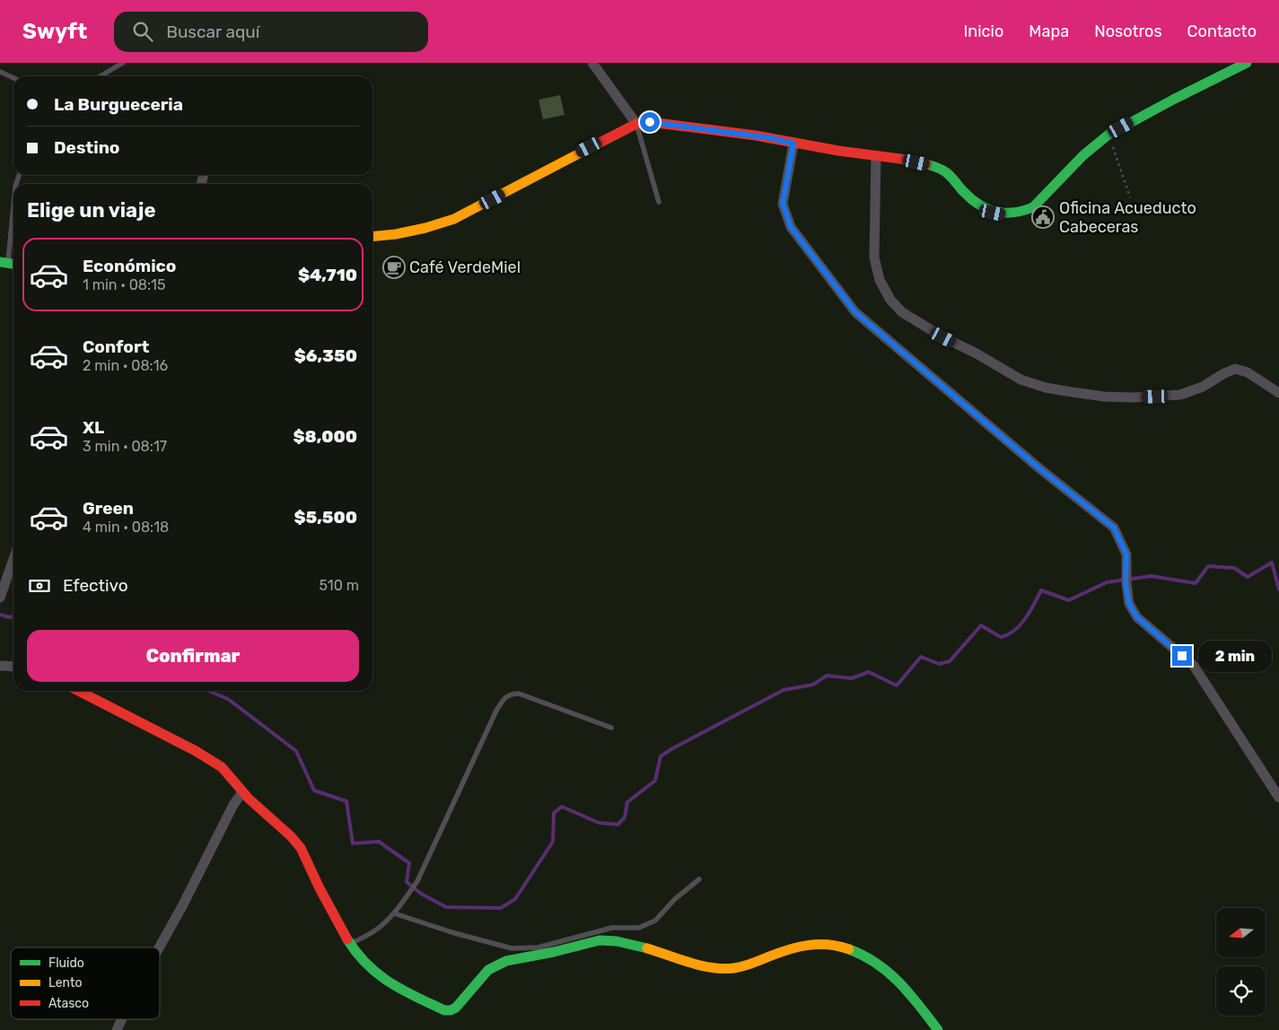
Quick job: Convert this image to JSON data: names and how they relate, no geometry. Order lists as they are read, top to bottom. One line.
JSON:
{"places":{"public building":["Oficina Acueducto Cabeceras"],"cafe":["Café VerdeMiel"]},"legend":["Fluido","Lento","Atasco"],"north":"left","page":{"header":"Swyft","search":"Buscar aquí","nav":["Inicio","Mapa","Nosotros","Contacto"],"banner":["La Burgueceria","Destino"],"heading":"Elige un viaje","list":[{"name":"Económico","note":"1 min · 08:15","value":"$4,710"},{"name":"Confort","note":"2 min · 08:16","value":"$6,350"},{"name":"XL","note":"3 min · 08:17","value":"$8,000"},{"name":"Green","note":"4 min · 08:18","value":"$5,500"}],"pay":["Efectivo","510 m"],"buttons":"Confirmar","bubble":"2 min"}}
